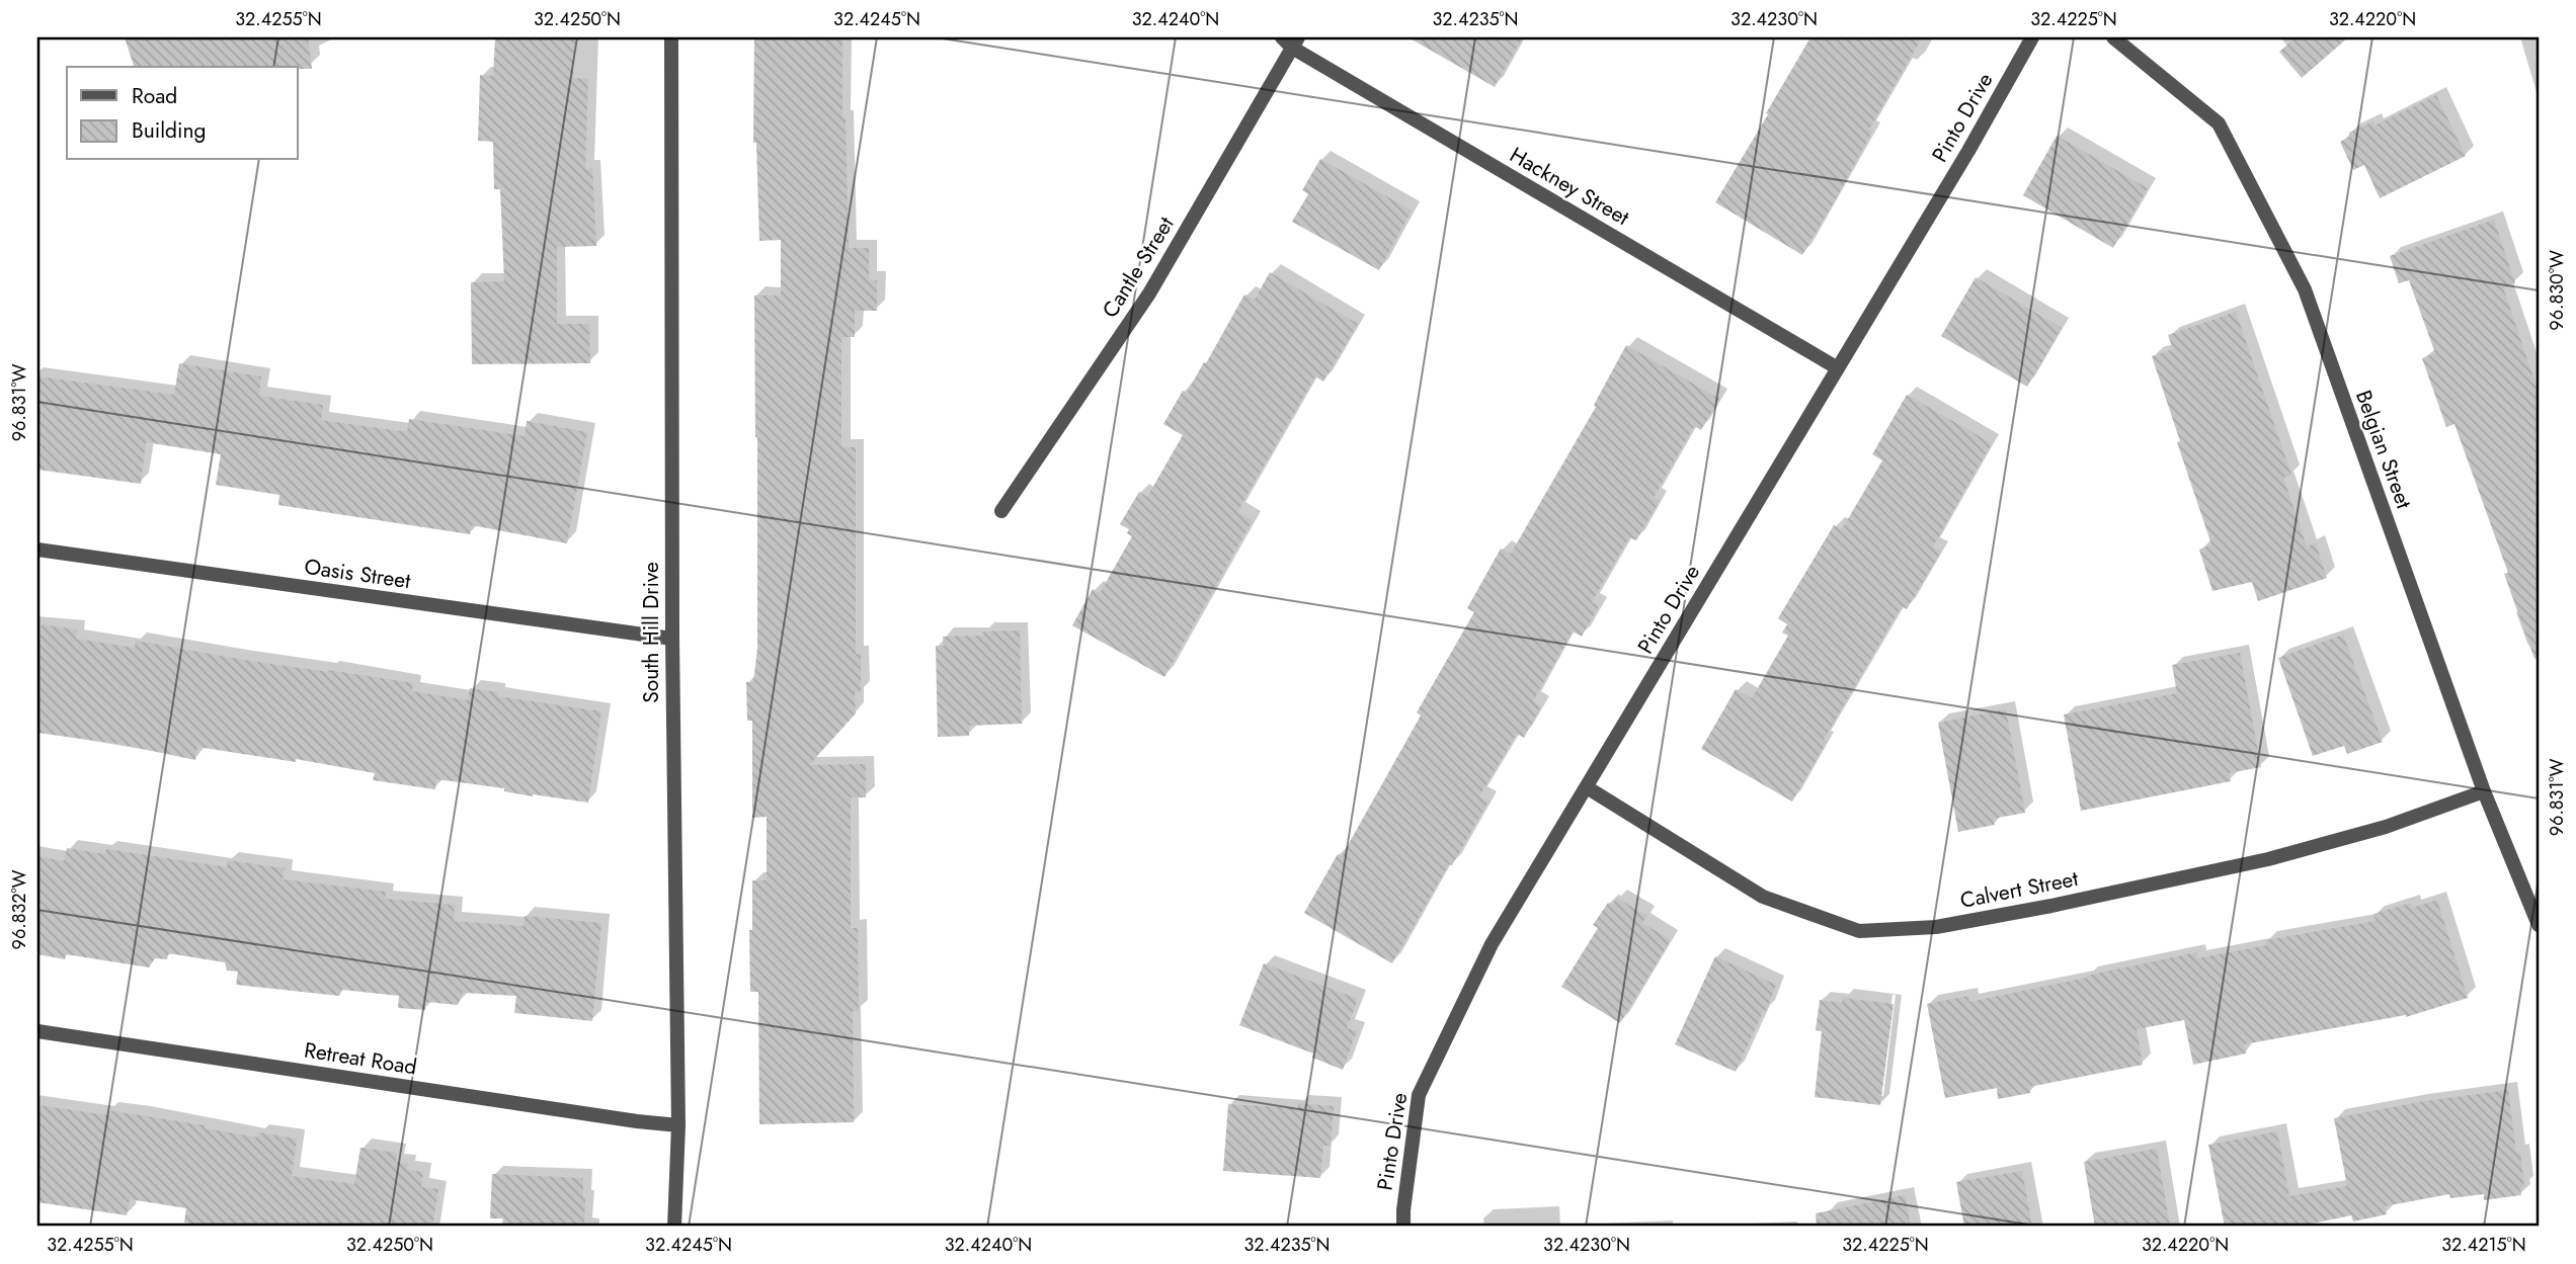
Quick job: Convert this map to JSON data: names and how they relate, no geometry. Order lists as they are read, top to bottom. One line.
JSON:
{"streets":{"street":["Pinto Drive","Hackney Street","Cantle Street","Belgian Street","Oasis Street","South Hill Drive","Calvert Street","Retreat Road"]},"crossings":[["Pinto Drive","Hackney Street"],["Pinto Drive","Calvert Street"],["Hackney Street","Cantle Street"],["Belgian Street","Calvert Street"],["Oasis Street","South Hill Drive"],["South Hill Drive","Retreat Road"]],"legend":["Road","Building"],"coordinates":["32.4255°N","32.4250°N","32.4245°N","32.4240°N","32.4235°N","32.4230°N","32.4225°N","32.4220°N","96.830°W","96.831°W","96.832°W","32.4215°N"]}
